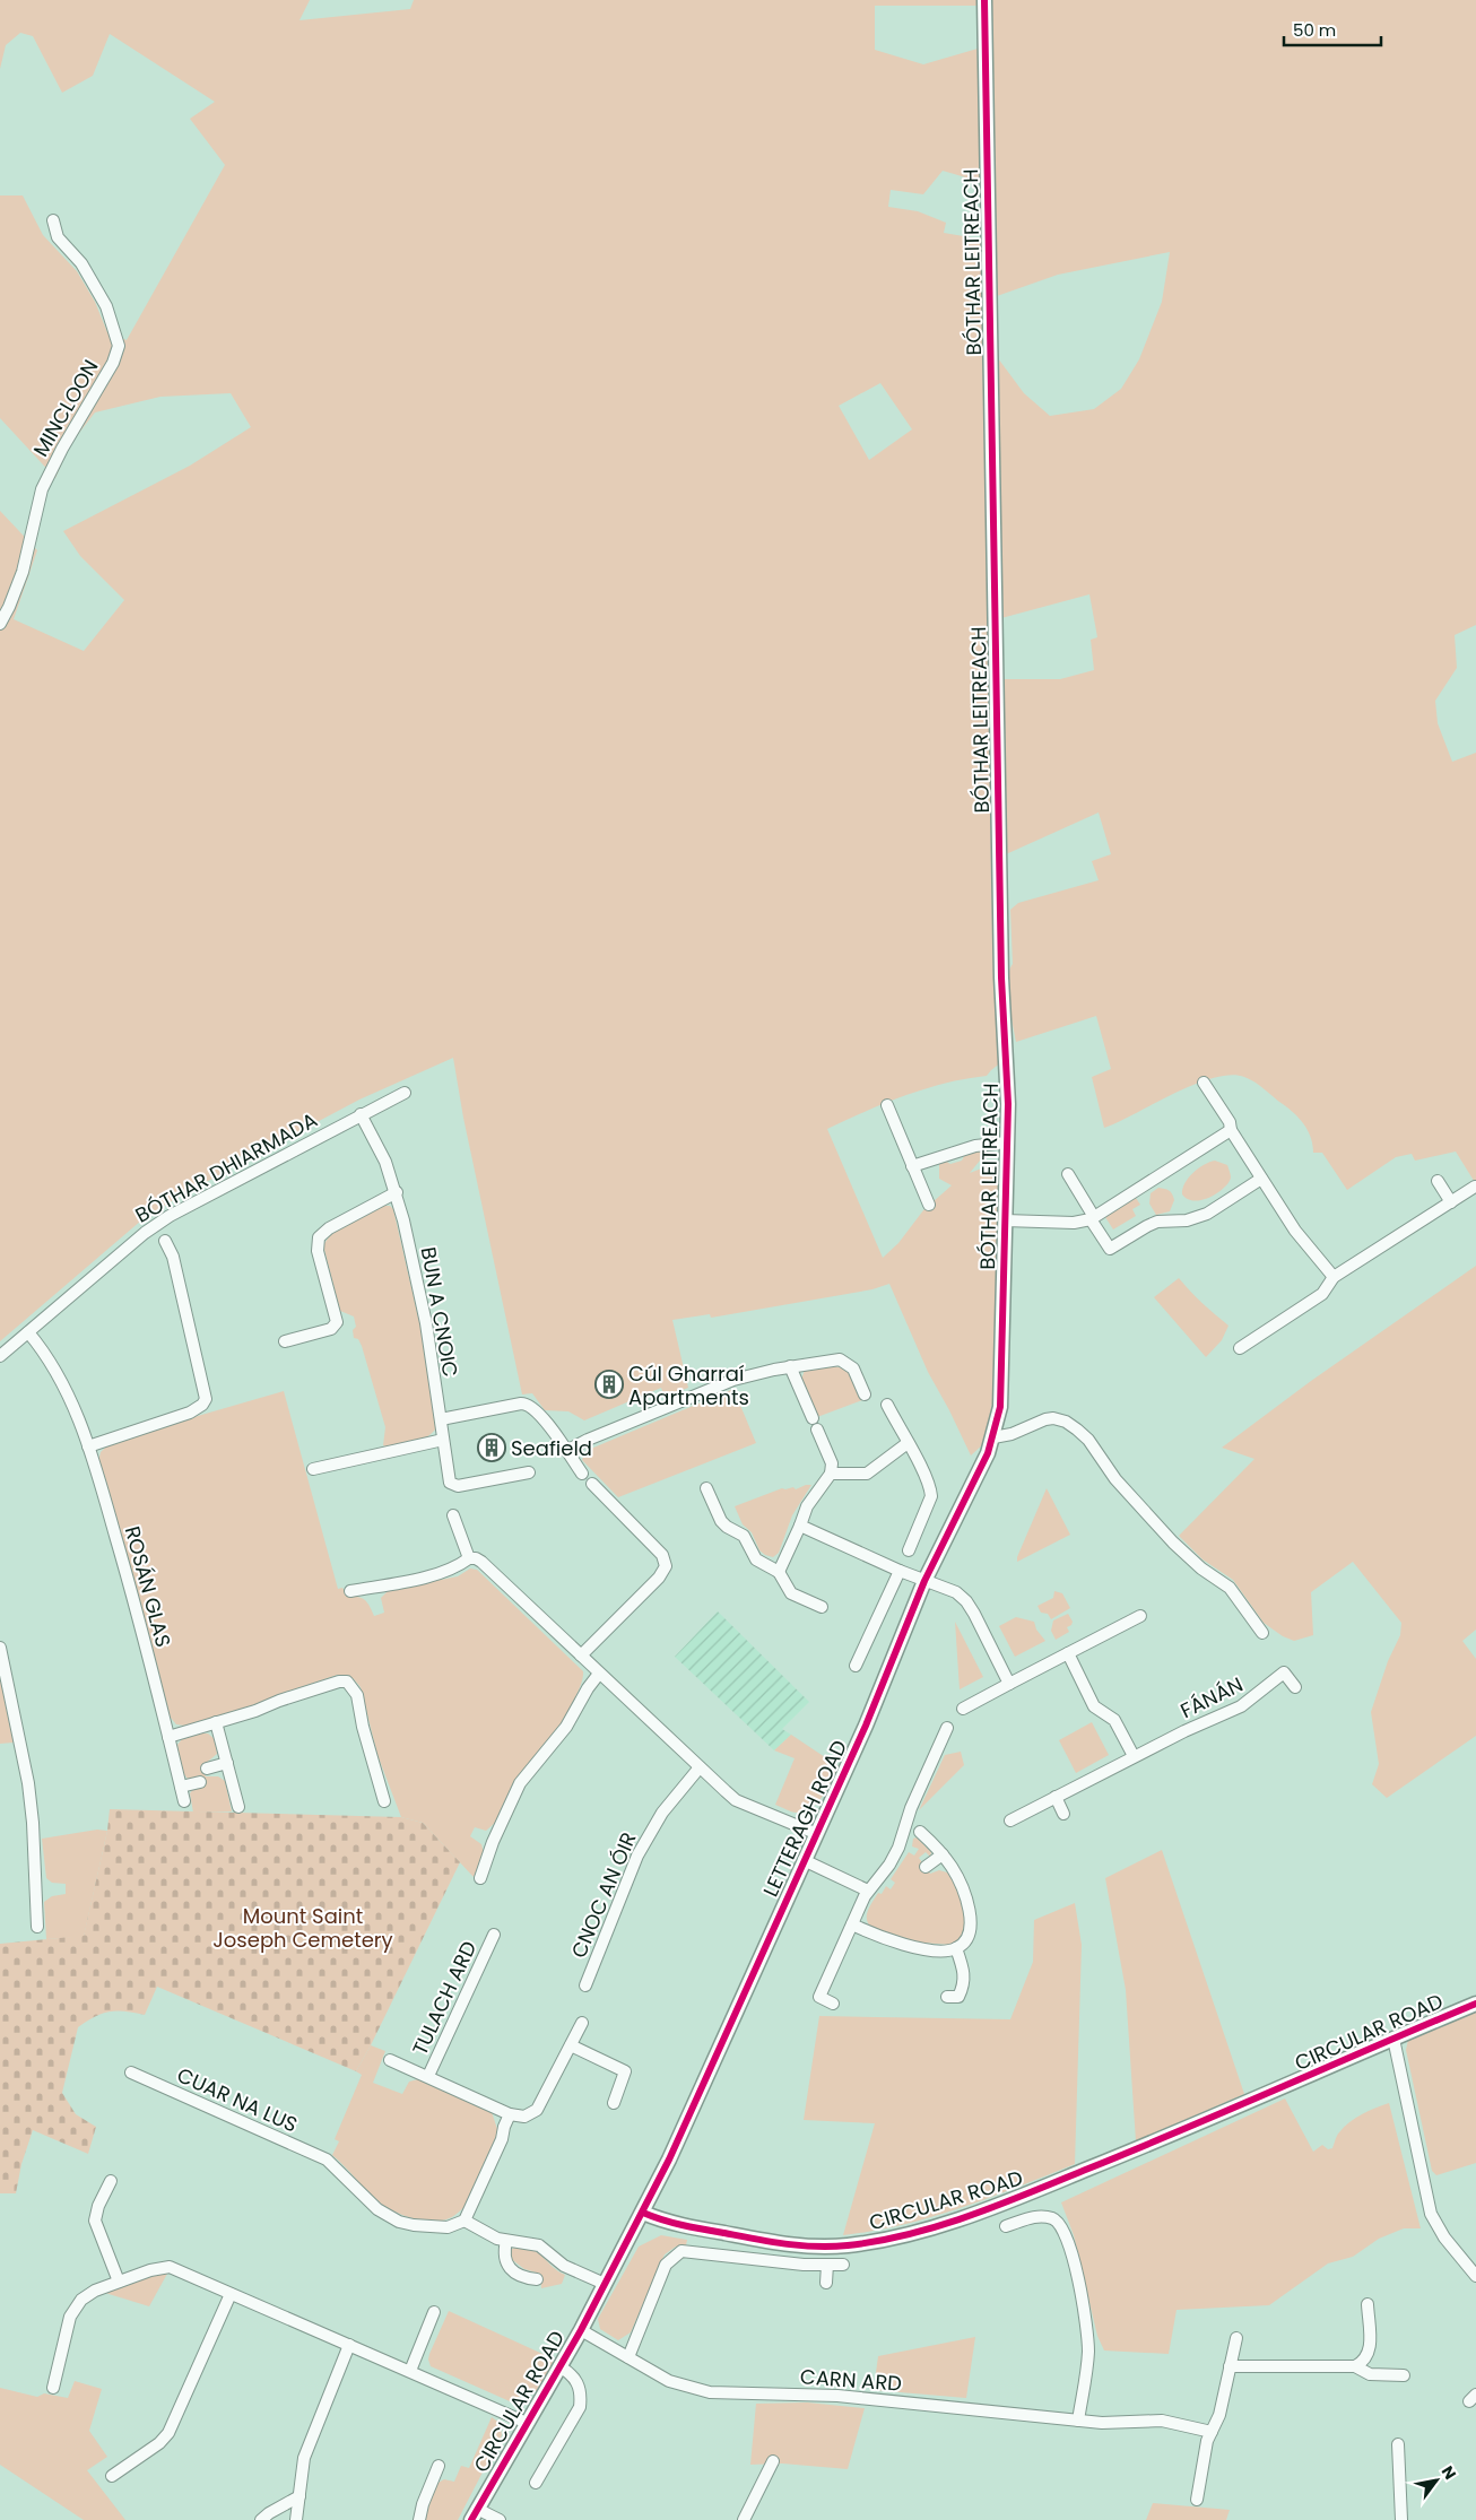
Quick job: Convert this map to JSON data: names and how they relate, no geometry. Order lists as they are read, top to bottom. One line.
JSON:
{"streets":{"street":["BÓTHAR LEITREACH","MINCLOON","BÓTHAR DHIARMADA","BUN A CNOIC","ROSÁN GLAS","FÁNÁN","LETTERAGH ROAD","CNOC AN ÓIR","TULACH ARD","CIRCULAR ROAD","CUAR NA LUS","CARN ARD"]},"crossings":[["BÓTHAR LEITREACH","LETTERAGH ROAD"],["BÓTHAR DHIARMADA","BUN A CNOIC"],["BÓTHAR DHIARMADA","ROSÁN GLAS"],["LETTERAGH ROAD","CIRCULAR ROAD"],["CIRCULAR ROAD","CARN ARD"]],"parks":["Mount Saint Joseph Cemetery"],"places":{"building":["Cúl Gharraí Apartments","Seafield"]},"scale_bar":"50 m","north":"top right"}
